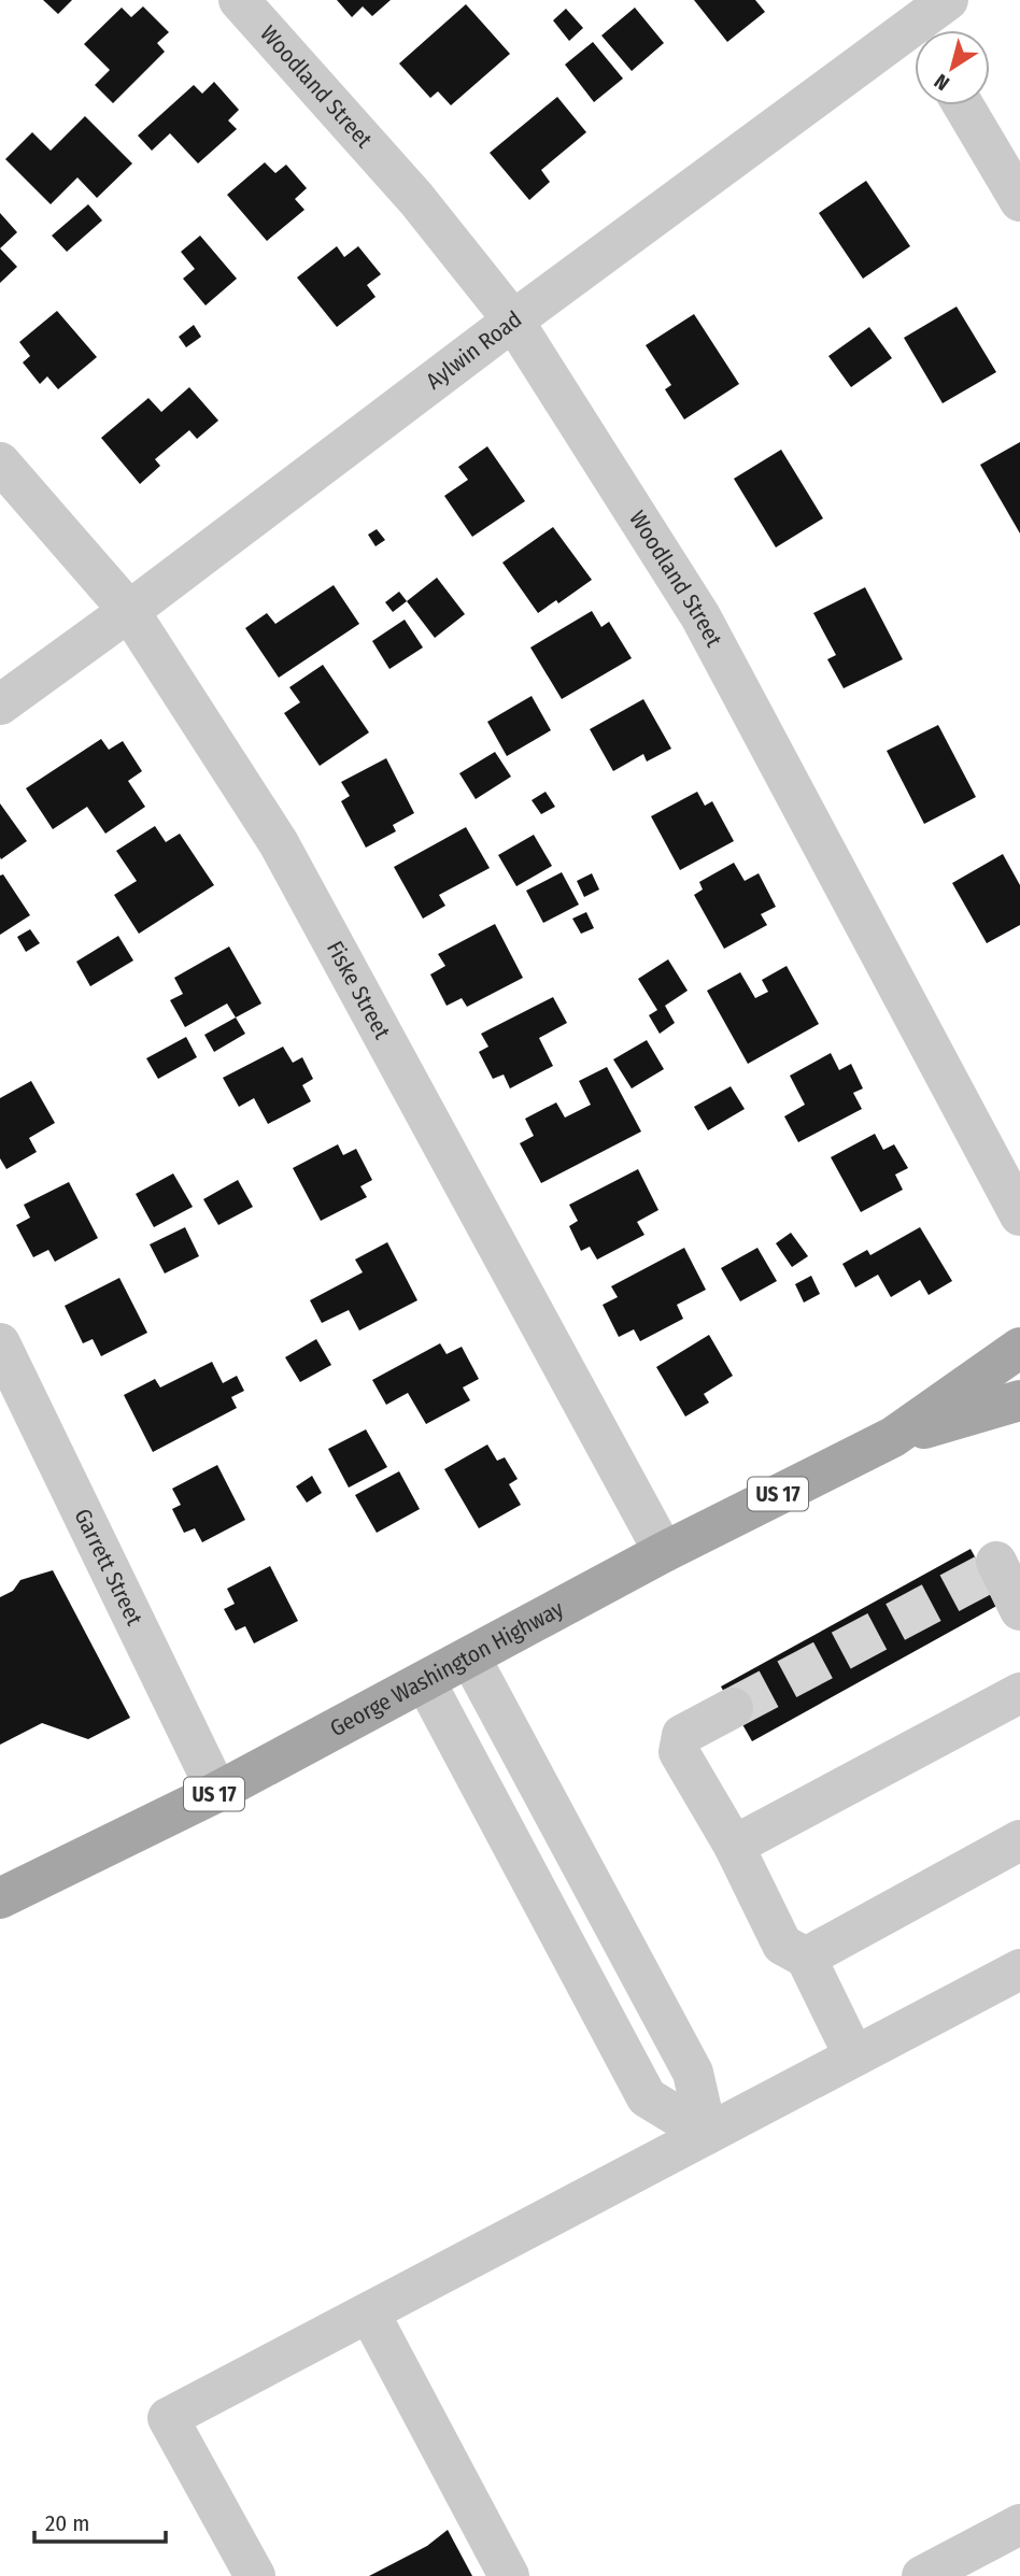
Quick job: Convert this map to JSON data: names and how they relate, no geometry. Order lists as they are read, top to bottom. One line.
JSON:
{"streets":{"main road":["US 17","George Washington Highway"],"street":["Woodland Street","Aylwin Road","Fiske Street","Garrett Street"]},"crossings":[["Woodland Street","Aylwin Road"],["Aylwin Road","Fiske Street"],["Fiske Street","George Washington Highway"],["Garrett Street","George Washington Highway"]],"scale_bar":"20 m","north":"bottom left"}
